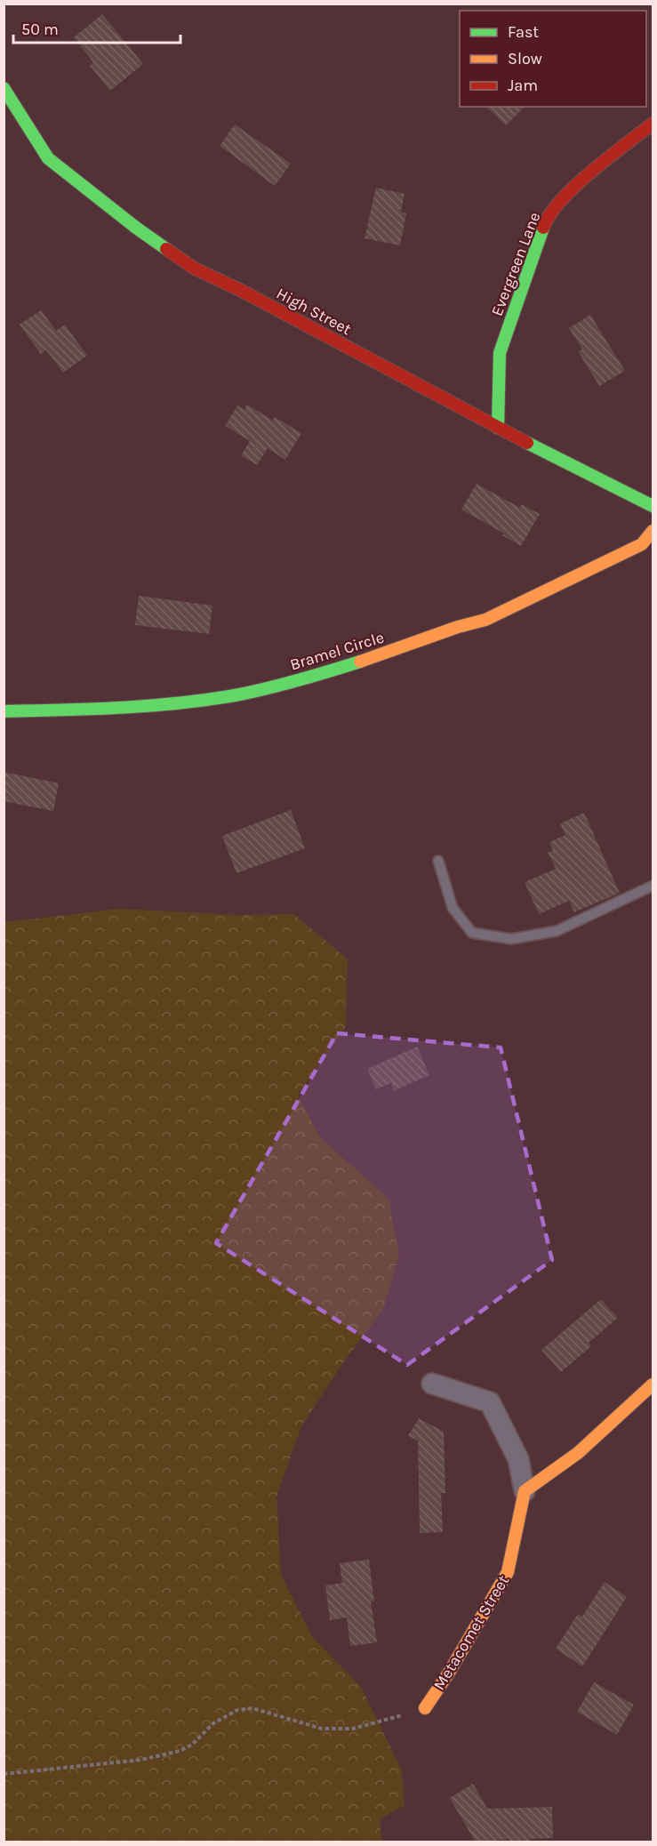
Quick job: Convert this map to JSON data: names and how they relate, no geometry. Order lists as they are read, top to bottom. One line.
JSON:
{"streets":{"street":["Evergreen Lane","High Street","Bramel Circle","Metacomet Street"]},"crossings":[["Evergreen Lane","High Street"]],"legend":["Fast","Slow","Jam"],"scale_bar":"50 m"}
